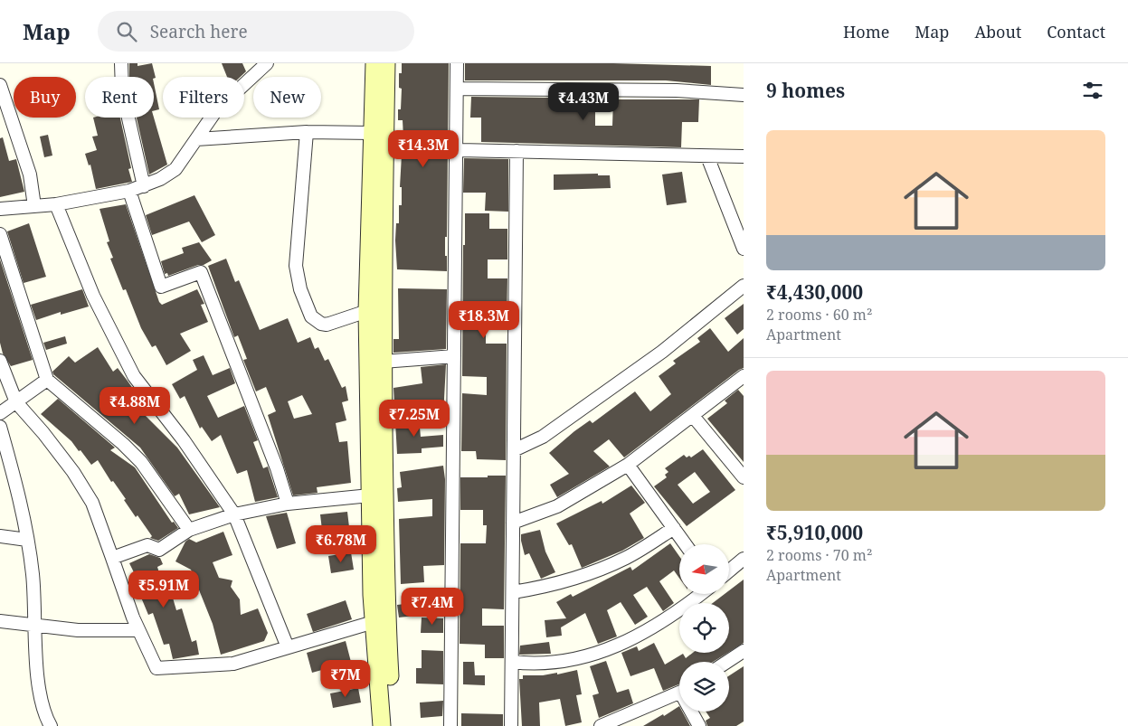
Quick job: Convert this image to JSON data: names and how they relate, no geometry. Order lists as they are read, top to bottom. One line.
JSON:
{"north":"left","page":{"header":"Map","search":"Search here","nav":["Home","Map","About","Contact"],"heading":"9 homes","chip":["Buy","Rent","Filters","New"],"price":["₹4.43M","₹14.3M","₹18.3M","₹4.88M","₹7.25M","₹6.78M","₹5.91M","₹7.4M","₹7M"],"list":[{"name":"₹4,430,000","note":"2 rooms · 60 m² · Apartment"},{"name":"₹5,910,000","note":"2 rooms · 70 m² · Apartment"}]}}
